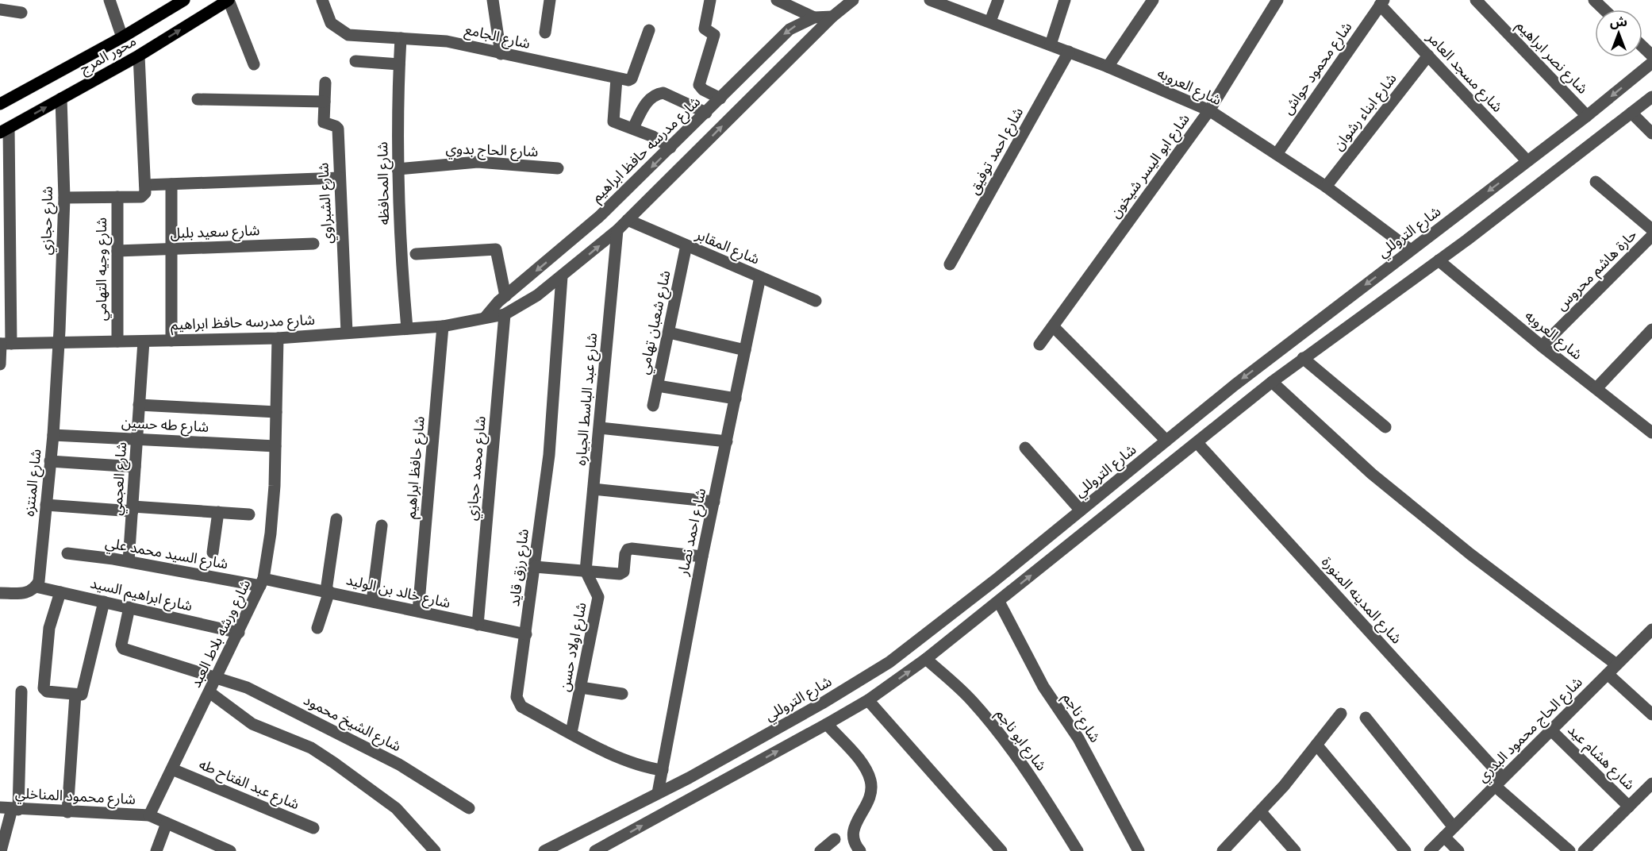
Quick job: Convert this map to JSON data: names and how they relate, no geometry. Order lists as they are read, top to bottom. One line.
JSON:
{"streets":{"main road":["محور المرج"],"street":["شارع الجامع","شارع نصر ابراهيم","شارع محمود حواش","شارع مسجد العامر","شارع العروبه","شارع ابناء رشوان","شارع مدرسه حافظ ابراهيم","شارع الحاج بدوي","شارع احمد توفيق","شارع ابو اليسر شيخون","شارع المحافظه","شارع الشبراوي","شارع حجازي","شارع سعيد بلبل","شارع التروللي","شارع المقابر","شارع وجيه التهامي","حارة هاشم محروس","شارع شعبان تهامي","شارع عبد الباسط الجياره","شارع طه حسين","شارع حافظ ابراهيم","شارع محمد حجازي","شارع العجمي","شارع المنتزه","شارع احمد نصار","شارع السيد محمد علي","شارع رزق قايد","شارع خالد بن الوليد","شارع ابراهيم السيد","شارع المدينه المنورة","شارع ورشه بلاط العبد","شارع اولاد حسن","شارع ناجم","شارع الشيخ محمود","شارع الحاج محمود البدري","شارع ابو ناجم","شارع هشام عيد","شارع عبد الفتاح طه","شارع محمود المناخلي"]},"crossings":[["شارع الجامع","شارع المحافظه"],["محور المرج","شارع حجازي"],["شارع نصر ابراهيم","شارع التروللي"],["شارع محمود حواش","شارع مسجد العامر"],["شارع محمود حواش","شارع العروبه"],["شارع مسجد العامر","شارع ابناء رشوان"],["شارع مسجد العامر","شارع التروللي"],["شارع العروبه","شارع ابناء رشوان"],["شارع العروبه","شارع احمد توفيق"],["شارع العروبه","شارع ابو اليسر شيخون"],["شارع العروبه","شارع التروللي"],["شارع العروبه","حارة هاشم محروس"],["شارع مدرسه حافظ ابراهيم","شارع المحافظه"],["شارع مدرسه حافظ ابراهيم","شارع الشبراوي"],["شارع مدرسه حافظ ابراهيم","شارع حجازي"],["شارع مدرسه حافظ ابراهيم","شارع المقابر"],["شارع مدرسه حافظ ابراهيم","شارع وجيه التهامي"],["شارع مدرسه حافظ ابراهيم","شارع عبد الباسط الجياره"],["شارع مدرسه حافظ ابراهيم","شارع حافظ ابراهيم"],["شارع مدرسه حافظ ابراهيم","شارع محمد حجازي"],["شارع مدرسه حافظ ابراهيم","شارع العجمي"],["شارع مدرسه حافظ ابراهيم","شارع المنتزه"],["شارع مدرسه حافظ ابراهيم","شارع رزق قايد"],["شارع مدرسه حافظ ابراهيم","شارع ورشه بلاط العبد"],["شارع الحاج بدوي","شارع المحافظه"],["شارع حجازي","شارع المنتزه"],["شارع سعيد بلبل","شارع وجيه التهامي"],["شارع التروللي","شارع احمد نصار"],["شارع المقابر","شارع شعبان تهامي"],["شارع المقابر","شارع احمد نصار"],["شارع عبد الباسط الجياره","شارع اولاد حسن"],["شارع طه حسين","شارع العجمي"],["شارع طه حسين","شارع المنتزه"],["شارع طه حسين","شارع ورشه بلاط العبد"],["شارع حافظ ابراهيم","شارع خالد بن الوليد"],["شارع محمد حجازي","شارع خالد بن الوليد"],["شارع العجمي","شارع السيد محمد علي"],["شارع المنتزه","شارع ابراهيم السيد"],["شارع احمد نصار","شارع رزق قايد"],["شارع السيد محمد علي","شارع خالد بن الوليد"],["شارع السيد محمد علي","شارع ورشه بلاط العبد"],["شارع رزق قايد","شارع خالد بن الوليد"],["شارع رزق قايد","شارع اولاد حسن"],["شارع خالد بن الوليد","شارع ورشه بلاط العبد"],["شارع ابراهيم السيد","شارع ورشه بلاط العبد"],["شارع ابراهيم السيد","شارع الشيخ محمود"],["شارع المدينه المنورة","شارع الحاج محمود البدري"],["شارع ورشه بلاط العبد","شارع الشيخ محمود"],["شارع ورشه بلاط العبد","شارع عبد الفتاح طه"],["شارع ورشه بلاط العبد","شارع محمود المناخلي"],["شارع الحاج محمود البدري","شارع هشام عيد"]],"north":"top"}
